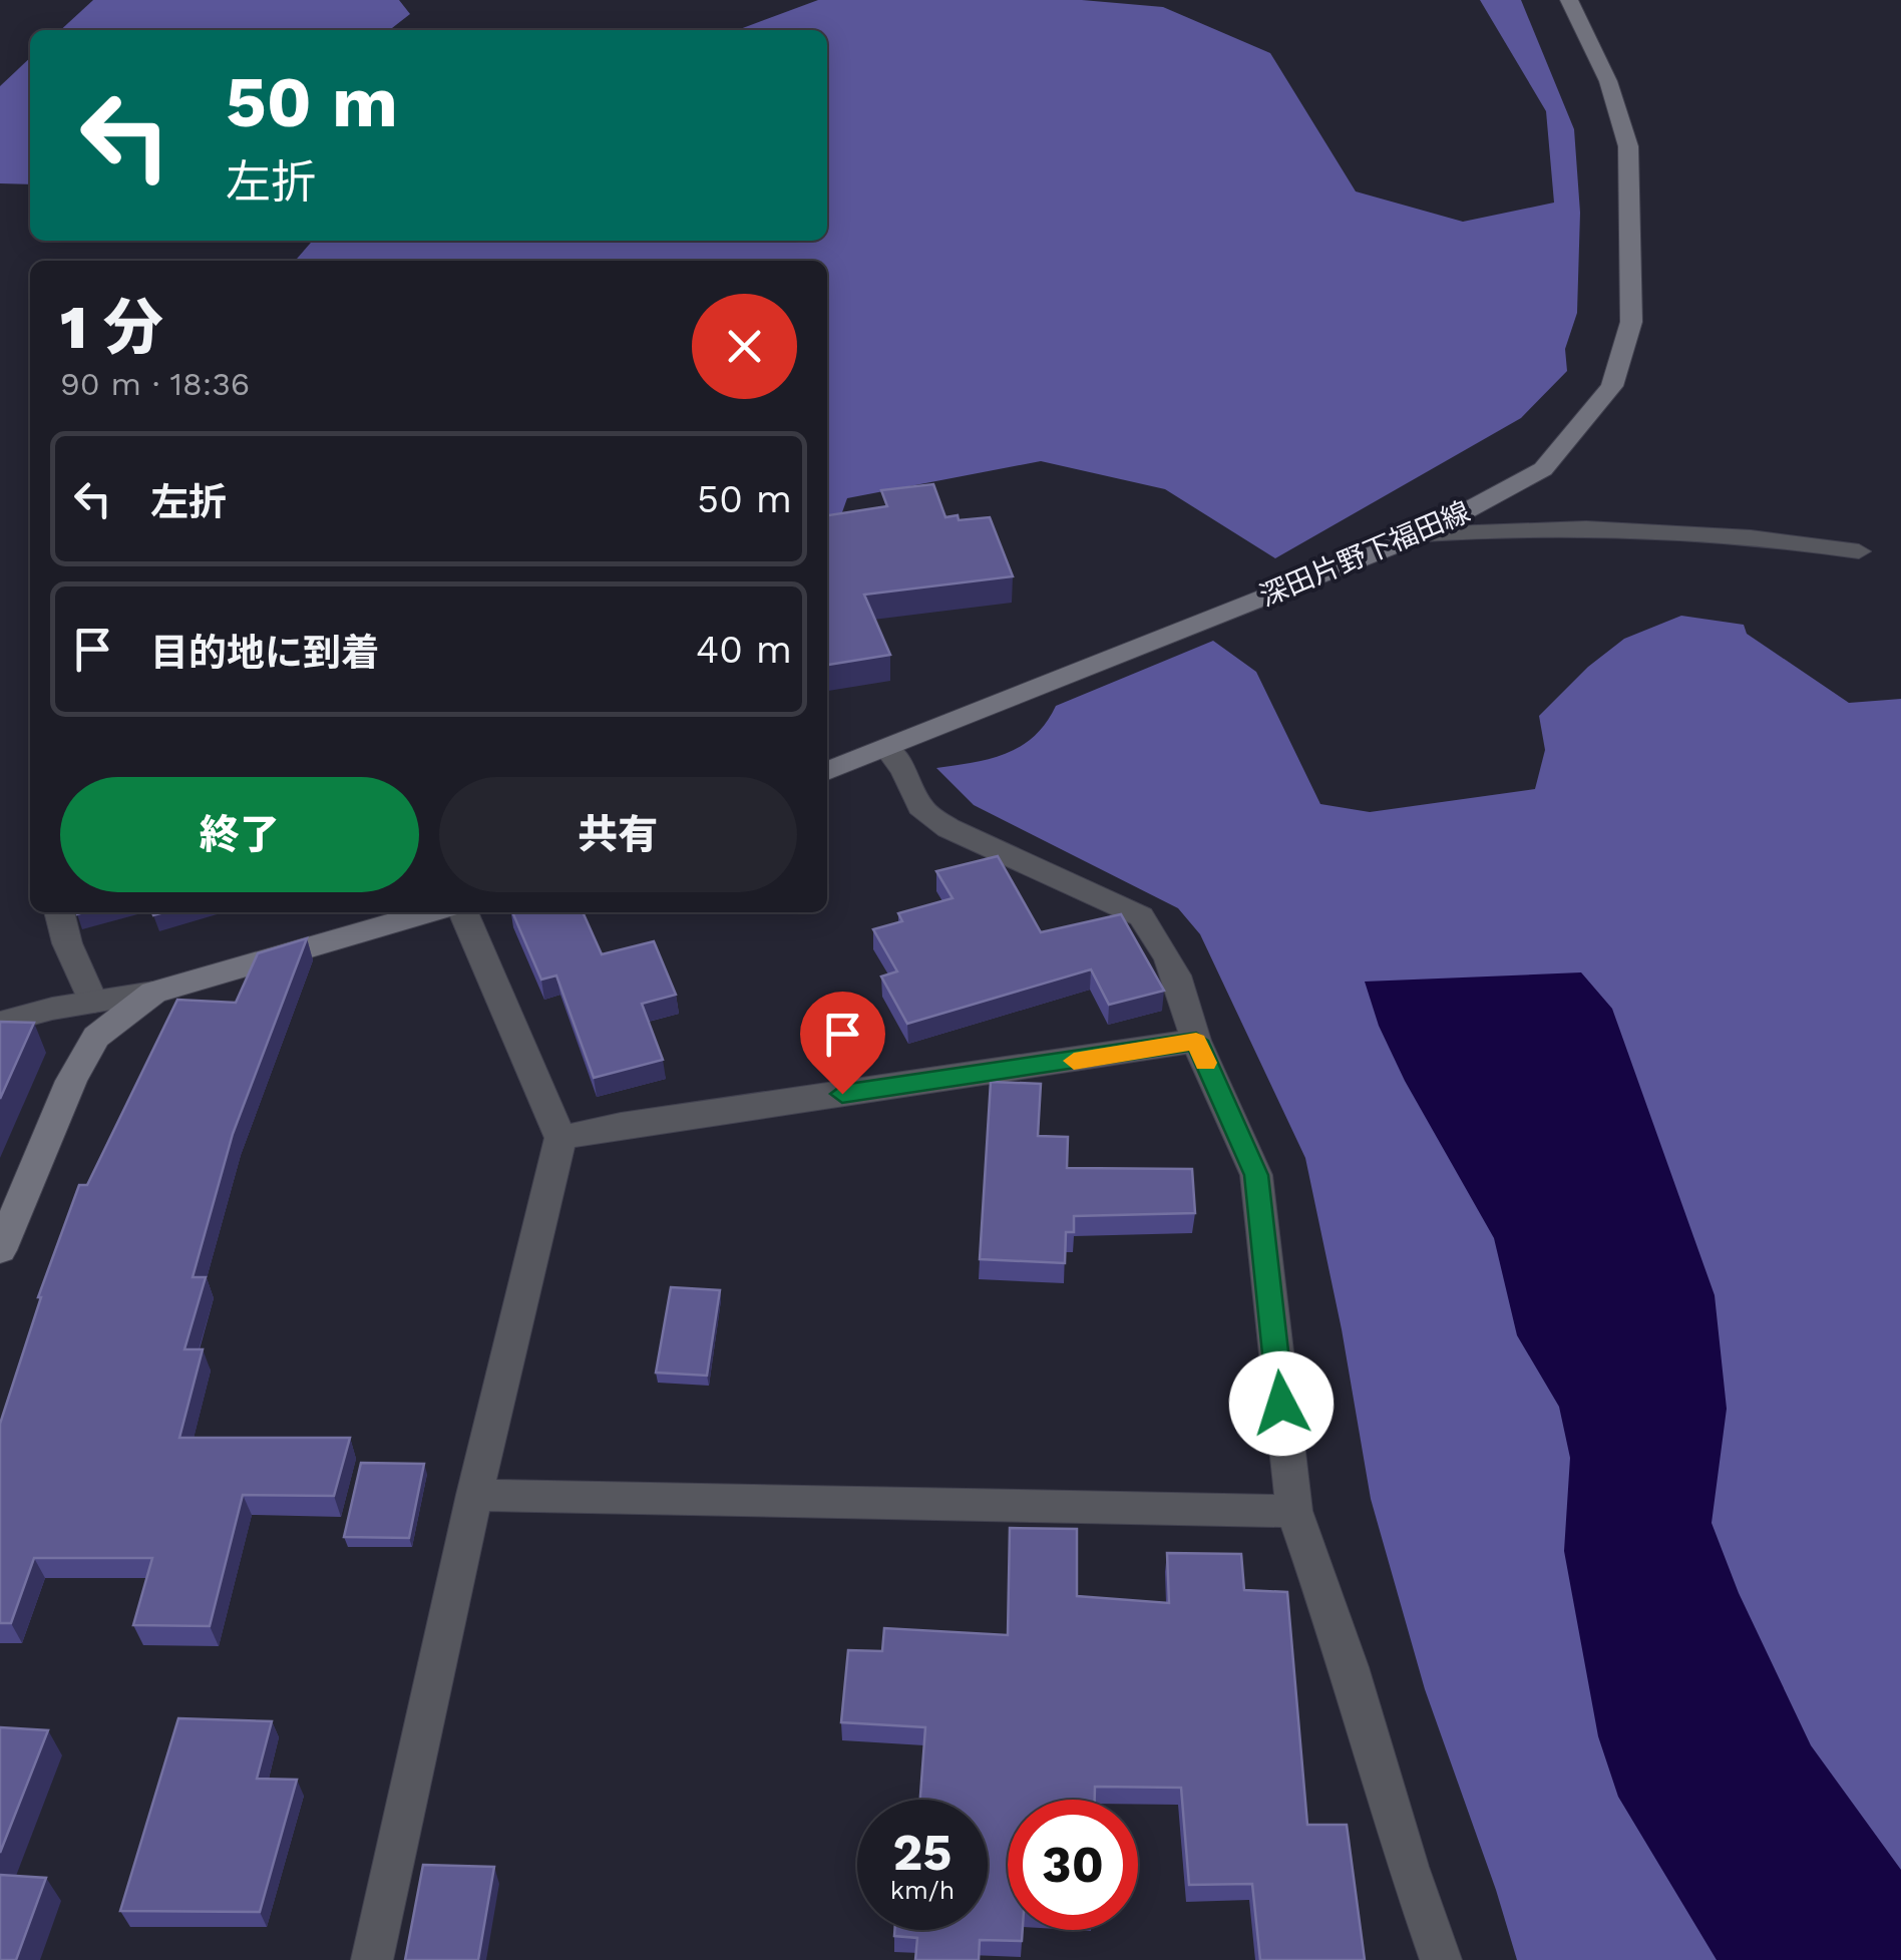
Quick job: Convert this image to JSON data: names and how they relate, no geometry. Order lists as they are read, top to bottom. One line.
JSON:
{"streets":{"main road":["深田片野下福田線"]},"page":{"turn":["50 m","左折"],"heading":["1 分","90 m · 18:36"],"list":[{"name":"左折","value":"50 m"},{"name":"目的地に到着","value":"40 m"}],"buttons":["終了","共有"],"speed":"25 km/h","limit":"30"}}
